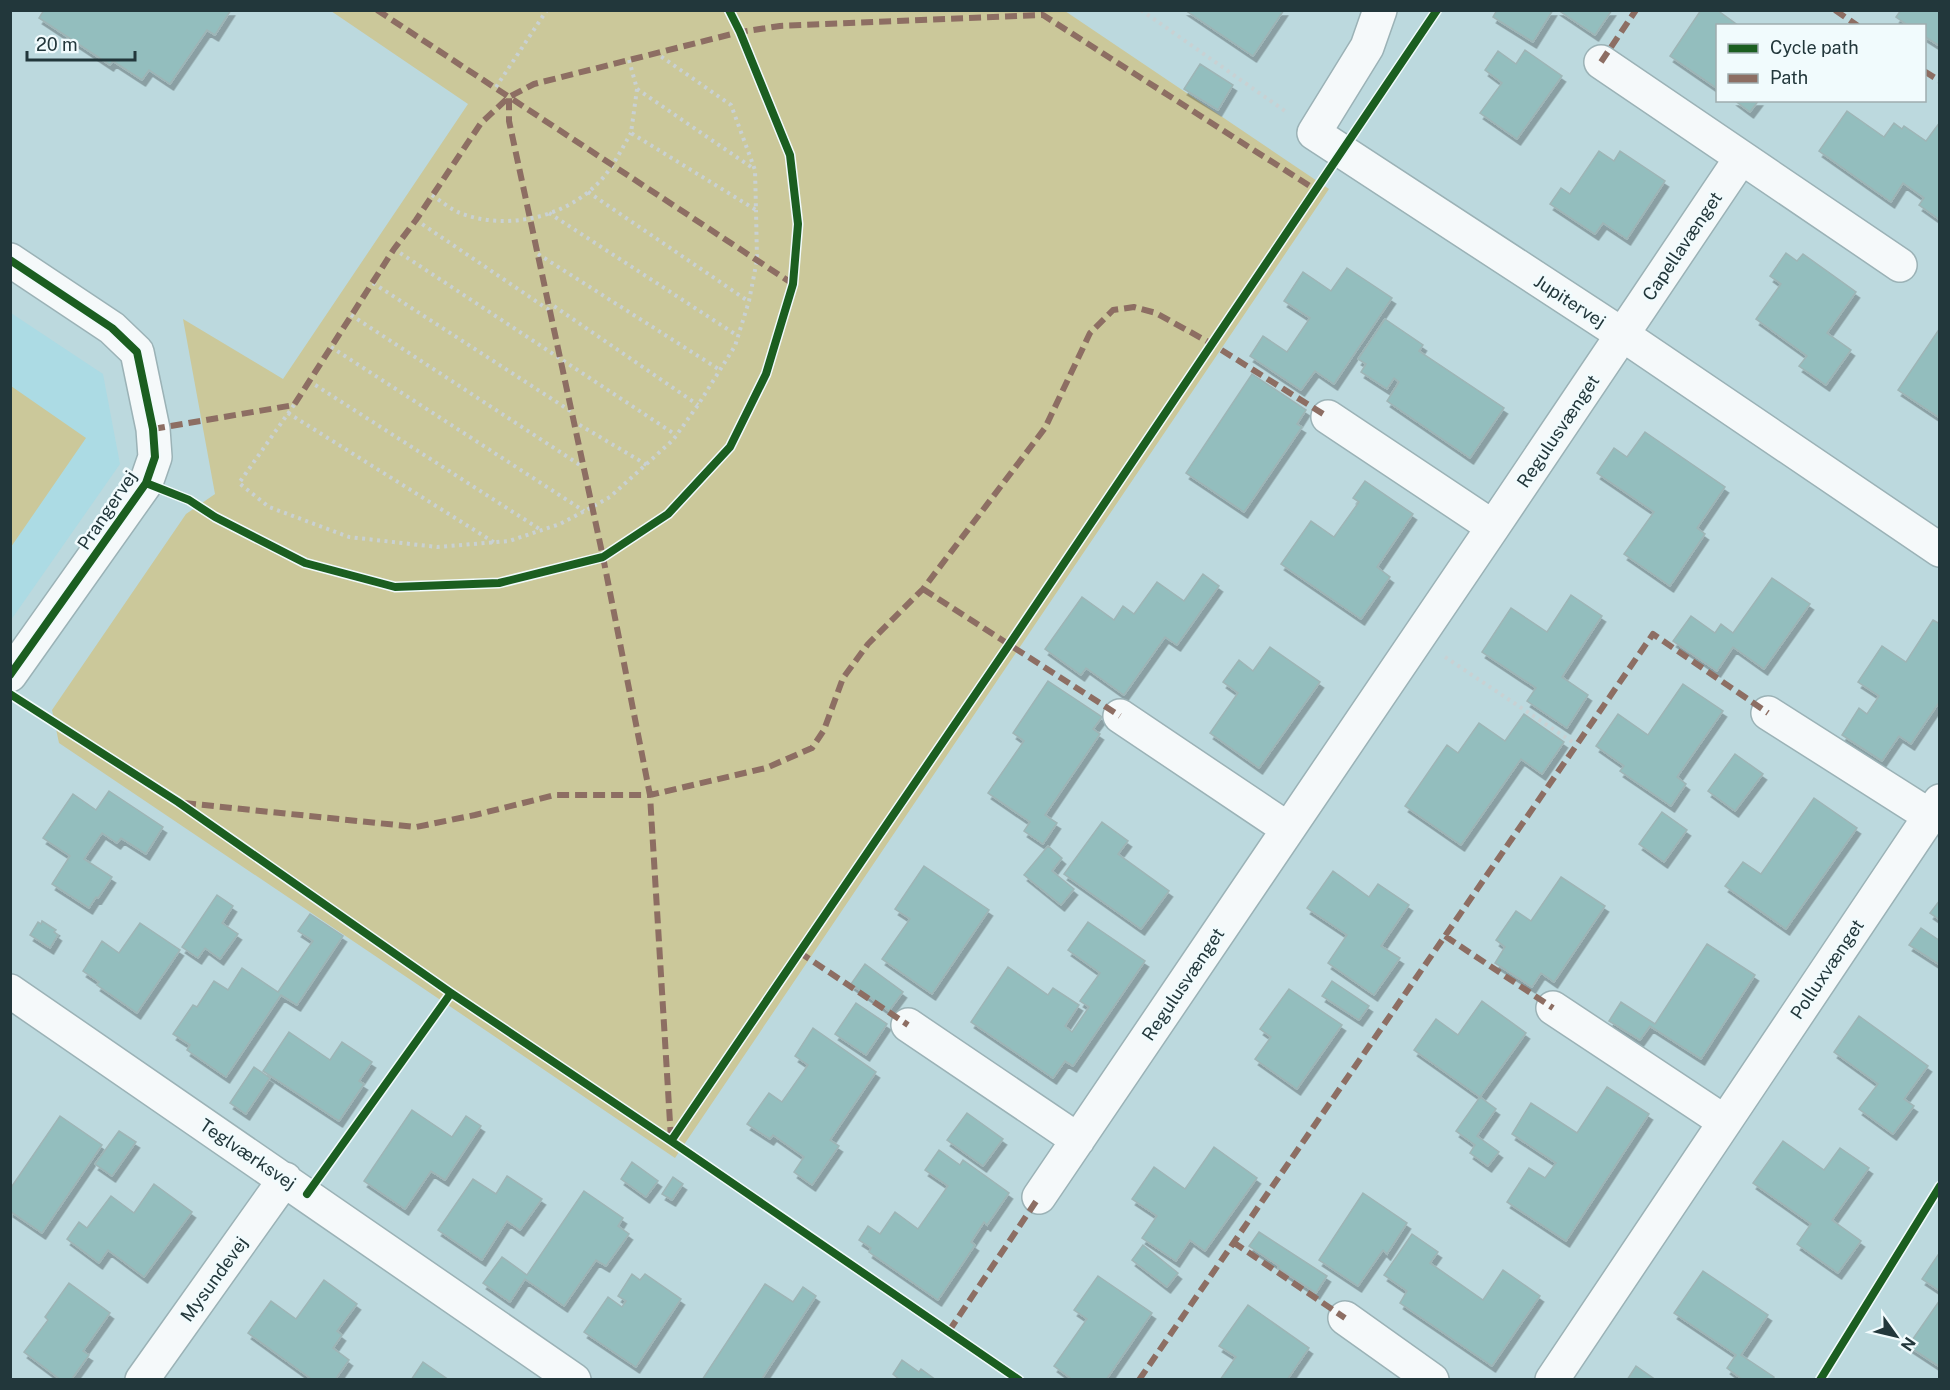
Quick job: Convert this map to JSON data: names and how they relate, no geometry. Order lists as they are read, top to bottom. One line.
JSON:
{"streets":{"street":["Capellavænget","Jupitervej","Regulusvænget","Prangervej","Polluxvænget","Teglværksvej","Mysundevej"]},"crossings":[["Capellavænget","Jupitervej"],["Capellavænget","Regulusvænget"],["Jupitervej","Regulusvænget"],["Teglværksvej","Mysundevej"]],"legend":["Cycle path","Path"],"scale_bar":"20 m","north":"bottom right"}
